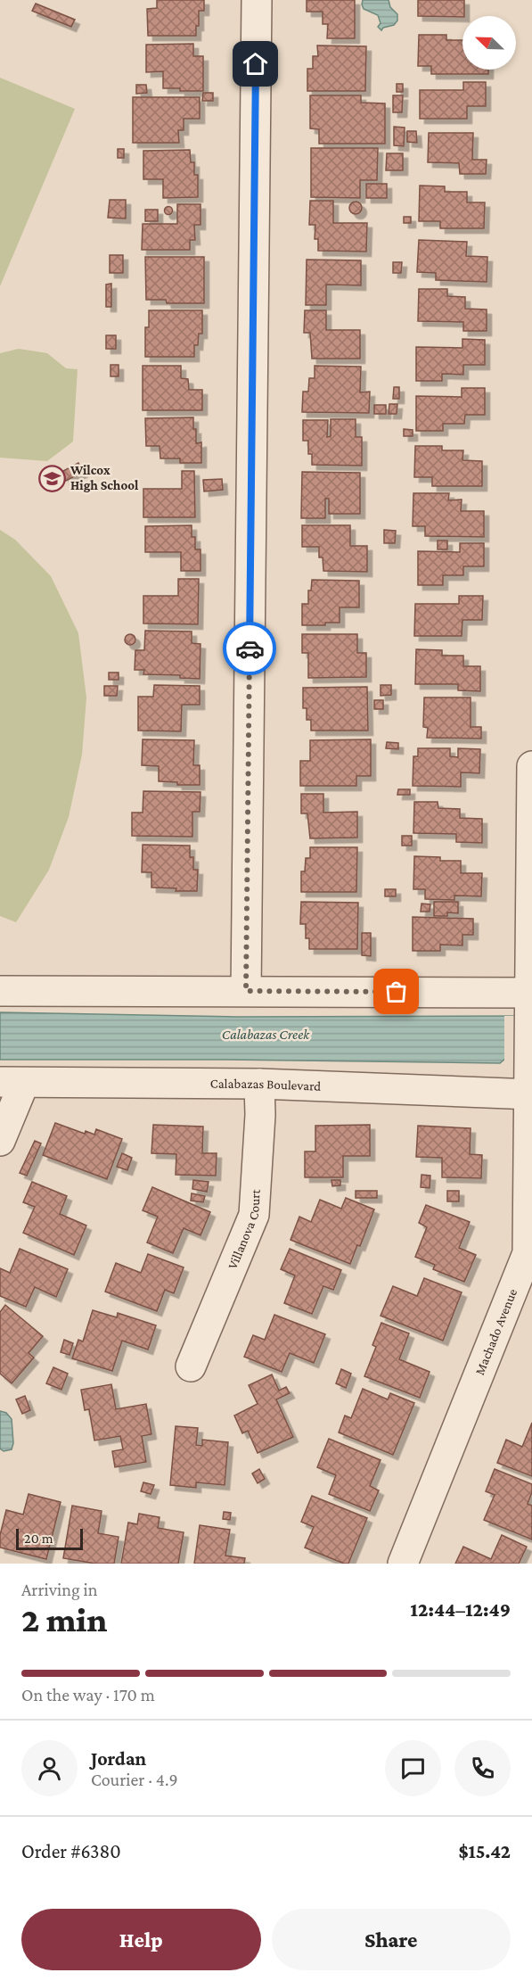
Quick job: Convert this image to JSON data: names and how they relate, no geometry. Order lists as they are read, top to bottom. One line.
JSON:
{"streets":{"street":["Calabazas Boulevard","Villanova Court","Machado Avenue"]},"crossings":[["Calabazas Boulevard","Villanova Court"],["Calabazas Boulevard","Machado Avenue"]],"water":["Calabazas Creek"],"places":{"school or university":["Wilcox High School"]},"scale_bar":"20 m","north":"top left","page":{"scale":"20 m","heading":["2 min","Arriving in","12:44–12:49"],"panel":["Jordan","Courier · 4.9","Order #6380","$15.42"],"bar":"On the way · 170 m","buttons":["Help","Share"]}}
